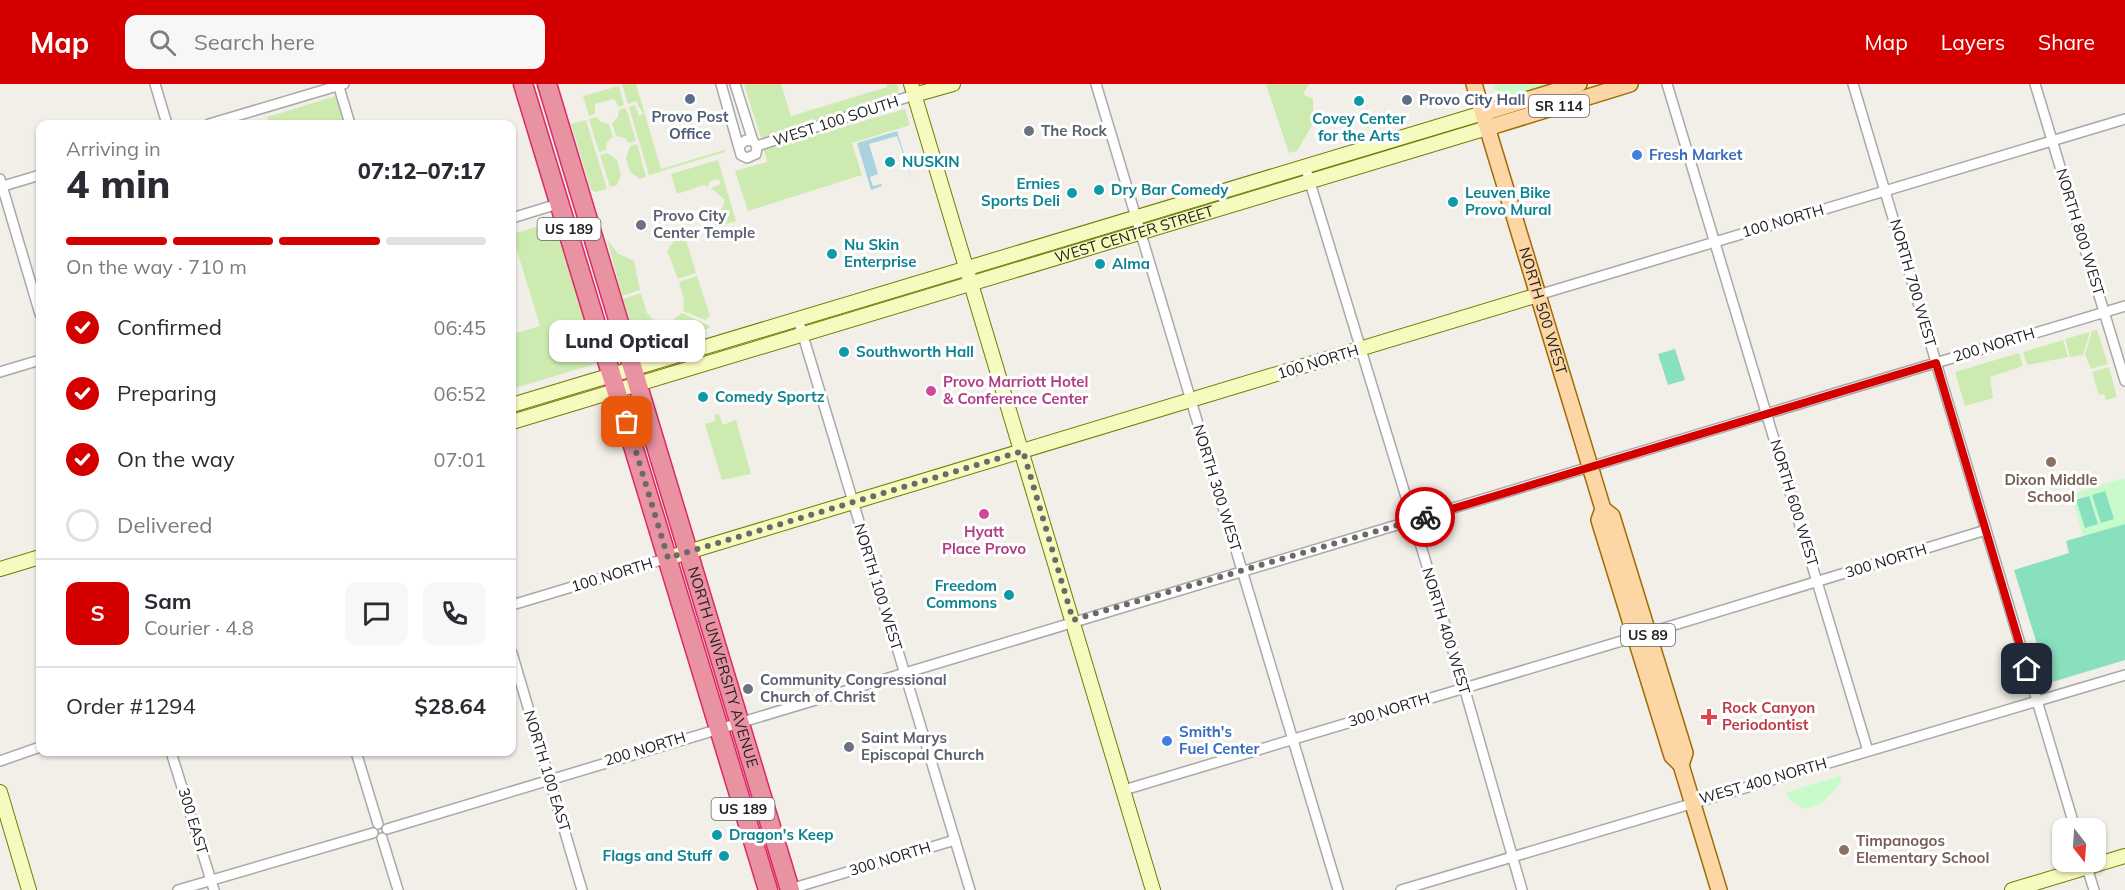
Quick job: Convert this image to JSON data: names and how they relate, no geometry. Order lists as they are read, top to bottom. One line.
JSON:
{"streets":{"highway":["US 189","NORTH UNIVERSITY AVENUE"],"main road":["SR 114","100 NORTH","WEST CENTER STREET","NORTH 500 WEST","US 89"],"street":["WEST 100 SOUTH","NORTH 800 WEST","NORTH 700 WEST","200 NORTH","NORTH 300 WEST","NORTH 600 WEST","300 NORTH","NORTH 100 WEST","NORTH 400 WEST","NORTH 100 EAST","WEST 400 NORTH","300 EAST"]},"crossings":[["100 NORTH","NORTH 800 WEST"],["100 NORTH","NORTH 700 WEST"],["100 NORTH","NORTH 500 WEST"],["100 NORTH","NORTH 300 WEST"],["100 NORTH","NORTH 600 WEST"],["100 NORTH","NORTH 100 WEST"],["100 NORTH","NORTH 400 WEST"],["100 NORTH","NORTH UNIVERSITY AVENUE"],["US 189","WEST CENTER STREET"],["US 189","NORTH UNIVERSITY AVENUE"],["NORTH 800 WEST","200 NORTH"],["WEST CENTER STREET","NORTH 500 WEST"],["WEST CENTER STREET","NORTH 300 WEST"],["WEST CENTER STREET","NORTH 100 WEST"],["WEST CENTER STREET","NORTH 400 WEST"],["WEST CENTER STREET","US 89"],["WEST CENTER STREET","NORTH UNIVERSITY AVENUE"],["NORTH 700 WEST","200 NORTH"],["NORTH 700 WEST","300 NORTH"],["NORTH 700 WEST","WEST 400 NORTH"],["NORTH 500 WEST","200 NORTH"],["NORTH 500 WEST","300 NORTH"],["NORTH 500 WEST","US 89"],["NORTH 500 WEST","WEST 400 NORTH"],["200 NORTH","NORTH 300 WEST"],["200 NORTH","NORTH 600 WEST"],["200 NORTH","NORTH 100 WEST"],["200 NORTH","NORTH 400 WEST"],["200 NORTH","NORTH UNIVERSITY AVENUE"],["200 NORTH","NORTH 100 EAST"],["200 NORTH","300 EAST"],["NORTH 300 WEST","300 NORTH"],["NORTH 600 WEST","300 NORTH"],["NORTH 600 WEST","WEST 400 NORTH"],["300 NORTH","NORTH 100 WEST"],["300 NORTH","NORTH 400 WEST"],["300 NORTH","NORTH UNIVERSITY AVENUE"],["NORTH 400 WEST","WEST 400 NORTH"]],"places":{"other":["Provo Post Office","Provo City Hall","Covey Center for the Arts","The Rock","Fresh Market","NUSKIN","Dry Bar Comedy","Ernies Sports Deli","Leuven Bike Provo Mural","Provo City Center Temple","Nu Skin Enterprise","Alma","Southworth Hall","Provo Marriott Hotel & Conference Center","Comedy Sportz","Lund Optical","Dixon Middle School","Hyatt Place Provo","Freedom Commons","Community Congressional Church of Christ","Smith's Fuel Center","Saint Marys Episcopal Church","Dragon's Keep","Timpanogos Elementary School","Flags and Stuff"],"health":["Rock Canyon Periodontist"]},"north":"bottom","page":{"header":"Map","search":"Search here","nav":["Map","Layers","Share"],"heading":["4 min","Arriving in","07:12–07:17"],"panel":["Sam","Courier · 4.8","Order #1294","$28.64"],"bar":"On the way · 710 m","list":[["Confirmed","06:45"],["Preparing","06:52"],["On the way","07:01"],"Delivered"],"bubble":"Lund Optical","round":"S"}}
